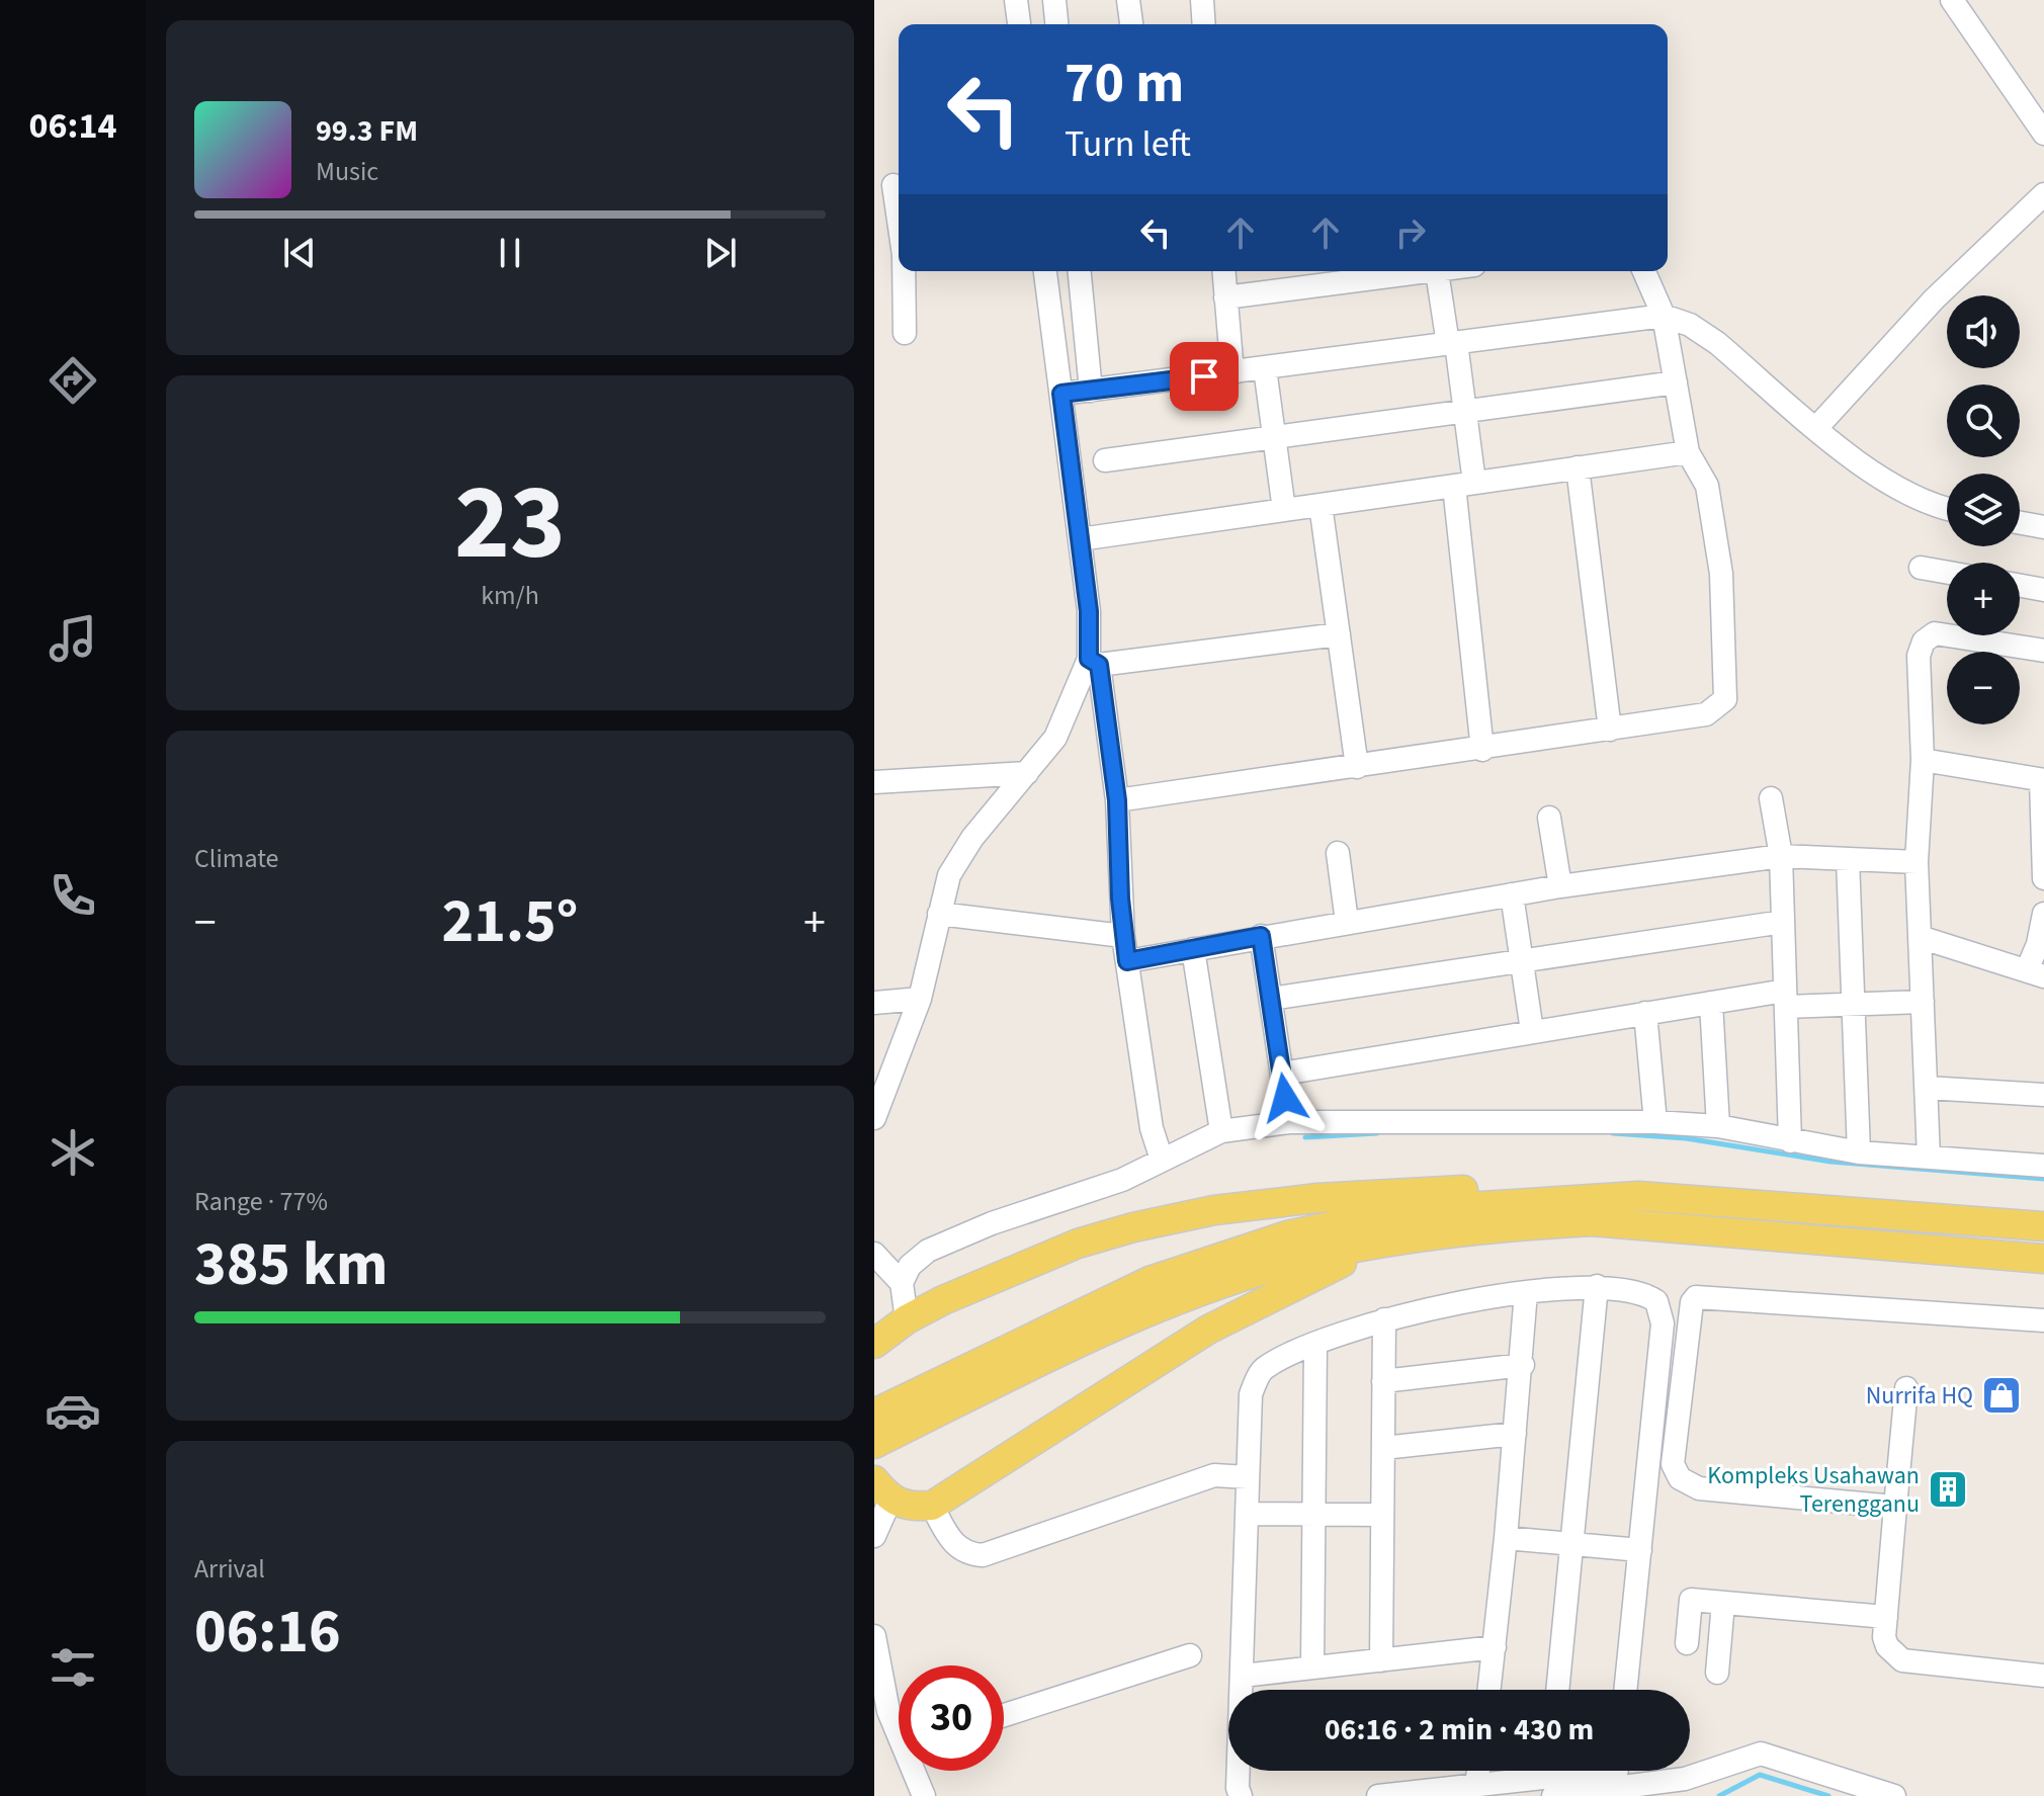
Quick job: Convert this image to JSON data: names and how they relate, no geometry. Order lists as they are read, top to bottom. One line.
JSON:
{"places":{"shop":["Nurrifa HQ"],"building":["Kompleks Usahawan Terengganu"]},"page":{"tabs":"06:14","turn":["70 m","Turn left"],"song":["99.3 FM","Music"],"map_buttons":["+","−"],"tile":[["23","km/h"],"Climate",["Range · 77%","385 km"],["Arrival","06:16"]],"heat":["−","21.5°","+"],"limit":"30","trip":"06:16 · 2 min · 430 m"}}
